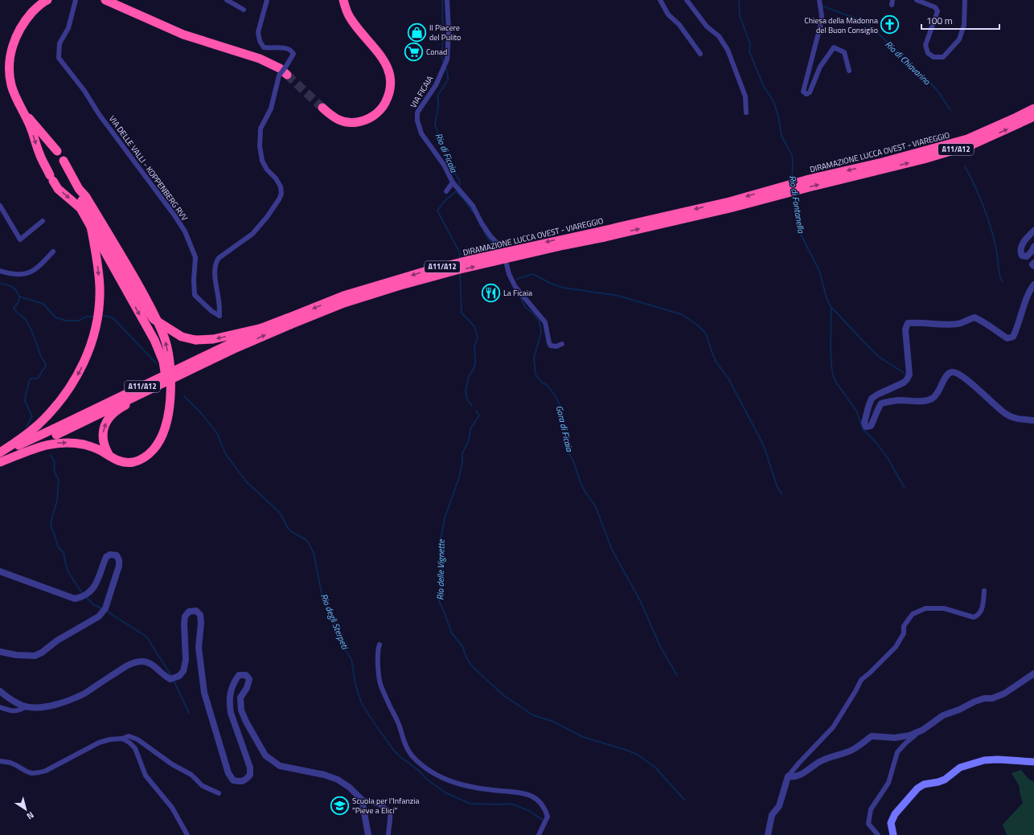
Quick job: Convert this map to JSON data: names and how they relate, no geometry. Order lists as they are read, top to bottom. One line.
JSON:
{"streets":{"highway":["A11/A12","DIRAMAZIONE LUCCA OVEST - VIAREGGIO"],"street":["VIA FICAIA","VIA DELLE VALLI - KOPPENBERG RVV"]},"water":["Rio di Chiavarino","Rio di Ficaia","Rio di Fontanella","Gora di Ficaia","Rio delle Vignette","Rio degli Sterpeti"],"places":{"church":["Chiesa della Madonna del Buon Consiglio"],"shop":["Il Piacere del Pulito"],"supermarket":["Conad"],"restaurant":["La Ficaia"],"school or university":["Scuola per l'Infanzia \"Pieve a Elici\""]},"scale_bar":"100 m","north":"bottom right"}
